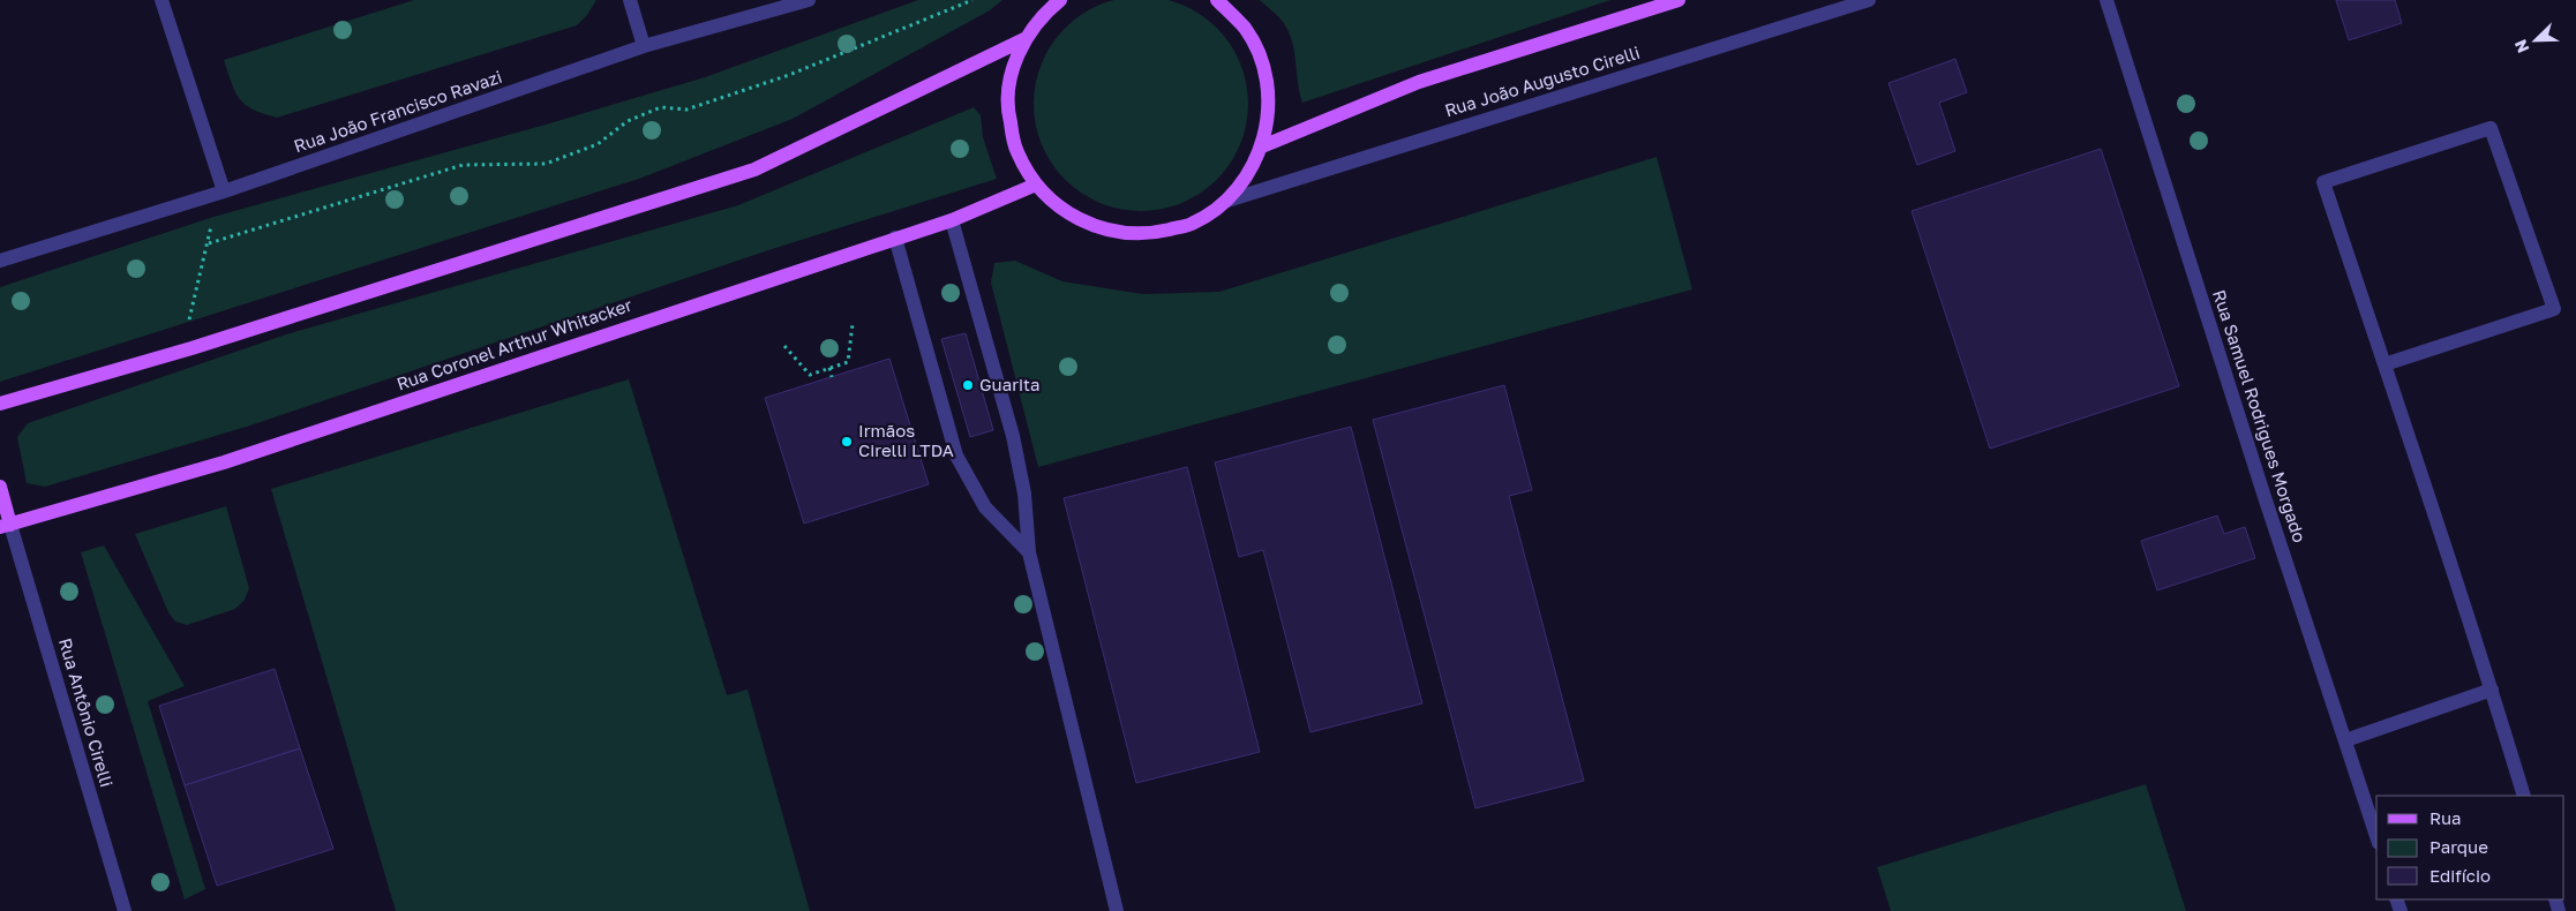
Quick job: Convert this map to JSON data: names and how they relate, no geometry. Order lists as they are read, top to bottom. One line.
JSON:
{"streets":{"main road":["Rua Coronel Arthur Whitacker"],"street":["Rua João Augusto Cirelli","Rua João Francisco Ravazi","Rua Samuel Rodrigues Morgado","Rua Antônio Cirelli"]},"crossings":[["Rua Coronel Arthur Whitacker","Rua Antônio Cirelli"]],"places":["Guarita","Irmãos Cirelli LTDA"],"legend":["Rua","Parque","Edifício"],"north":"bottom left"}
